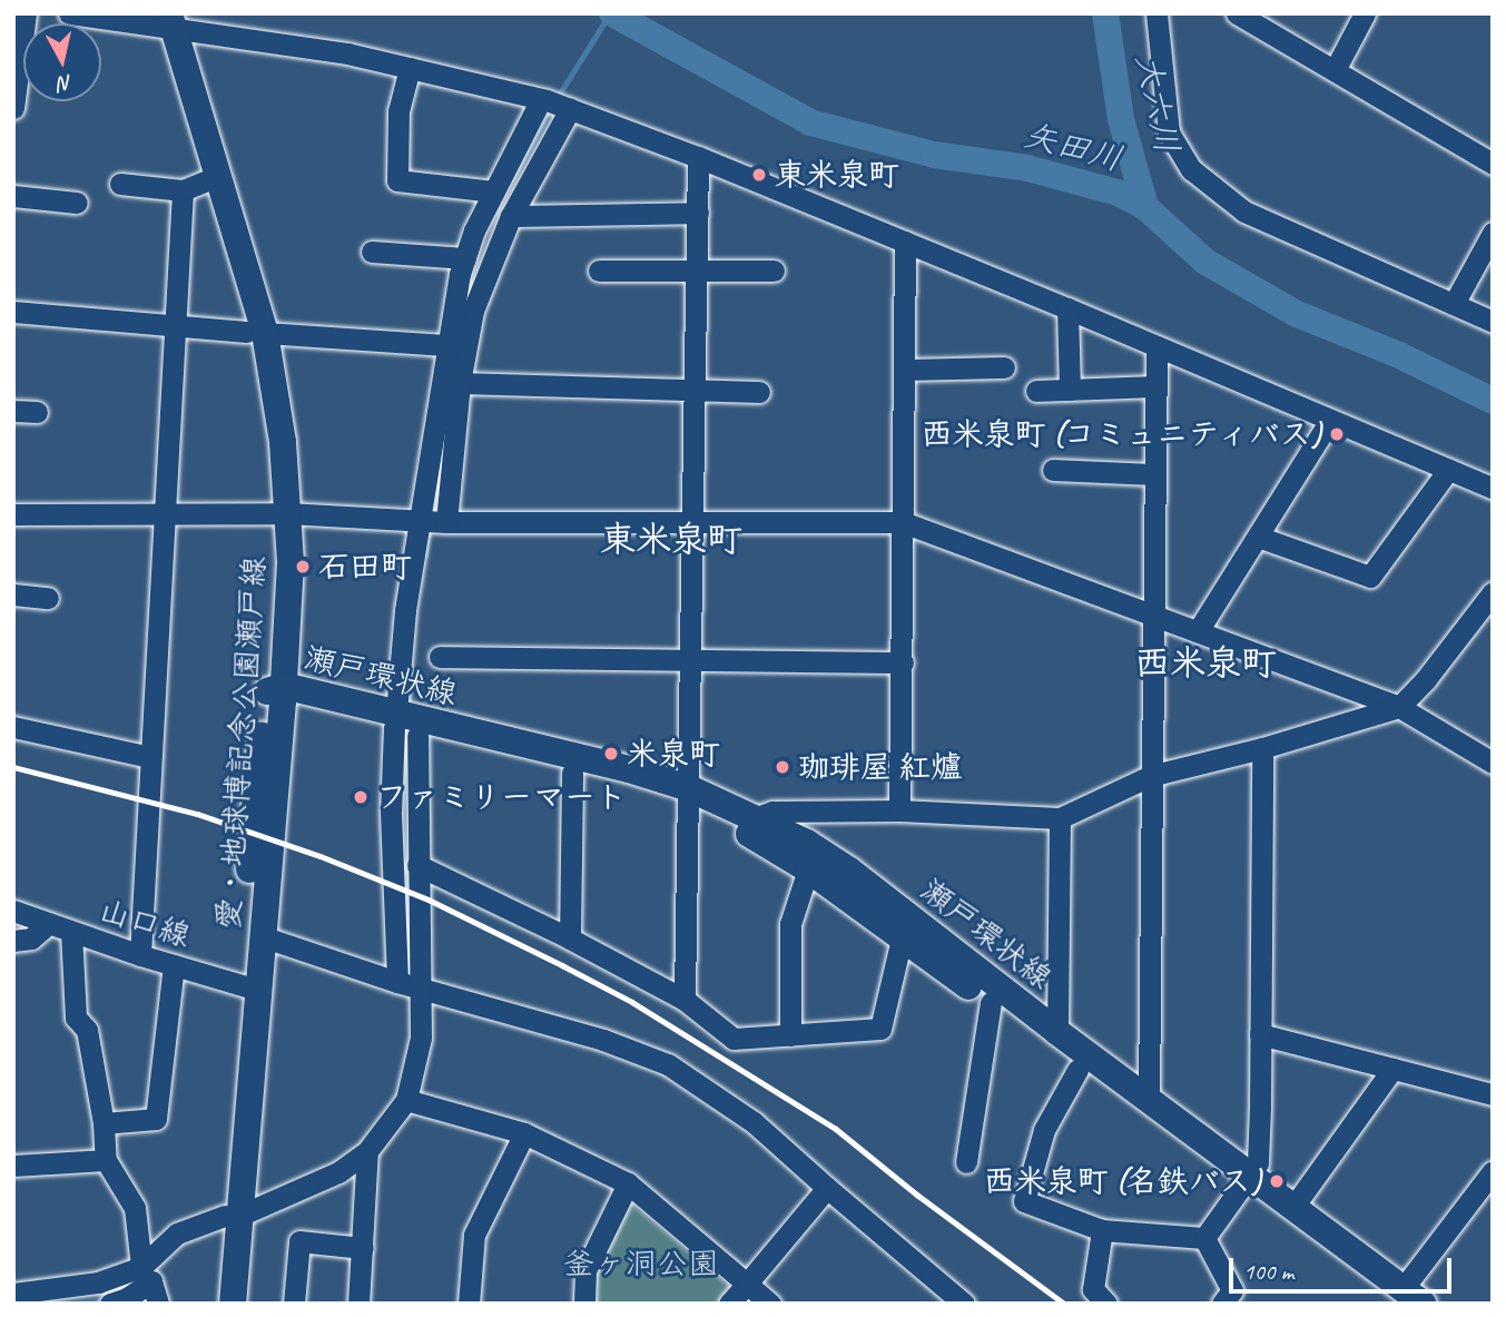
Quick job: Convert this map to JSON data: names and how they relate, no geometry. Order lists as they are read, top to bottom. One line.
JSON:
{"streets":{"main road":["瀬戸環状線","愛・地球博記念公園瀬戸線"],"street":["山口線"]},"crossings":[["瀬戸環状線","愛・地球博記念公園瀬戸線"],["愛・地球博記念公園瀬戸線","山口線"]],"districts":["東米泉町","西米泉町"],"water":["大六川","矢田川"],"parks":["釜ヶ洞公園"],"places":["東米泉町","西米泉町 (コミュニティバス)","石田町","米泉町","珈琲屋 紅爐","ファミリーマート","西米泉町 (名鉄バス)"],"scale_bar":"100 m","north":"bottom"}
